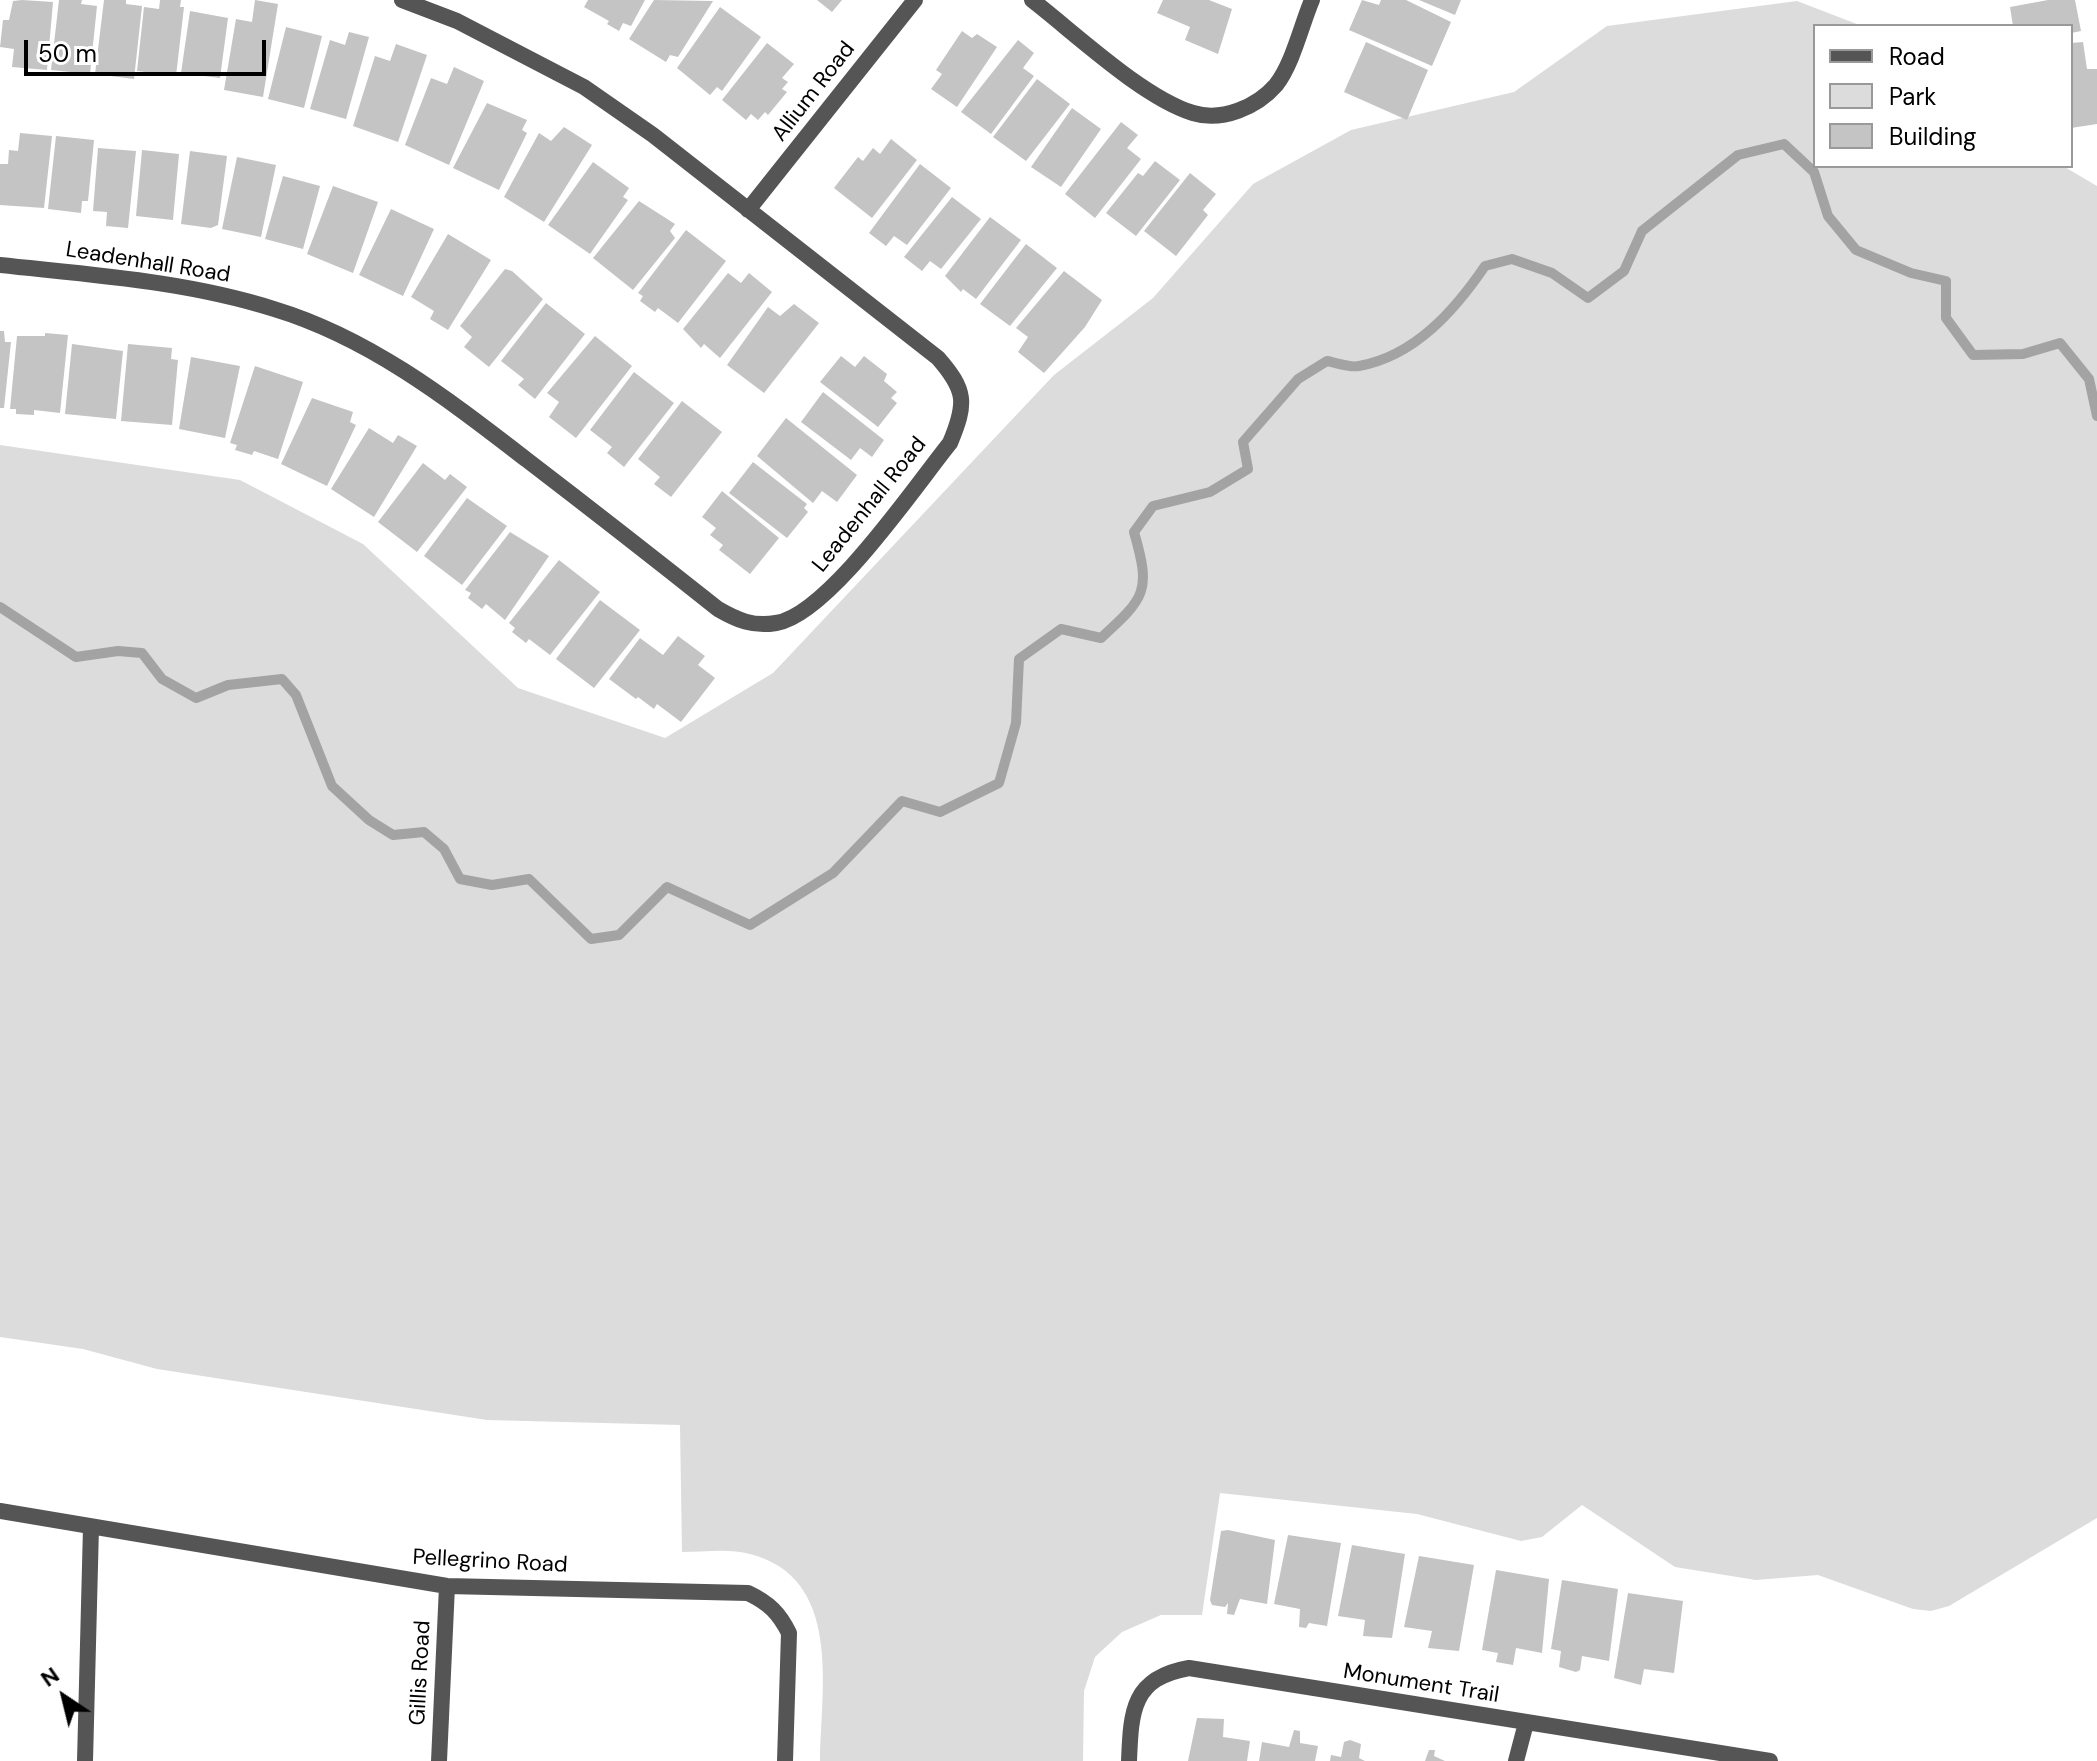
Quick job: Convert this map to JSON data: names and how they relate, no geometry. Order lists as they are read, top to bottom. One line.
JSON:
{"streets":{"street":["Allium Road","Leadenhall Road","Pellegrino Road","Gillis Road","Monument Trail"]},"crossings":[["Allium Road","Leadenhall Road"],["Pellegrino Road","Gillis Road"]],"legend":["Road","Park","Building"],"scale_bar":"50 m","north":"top left"}
